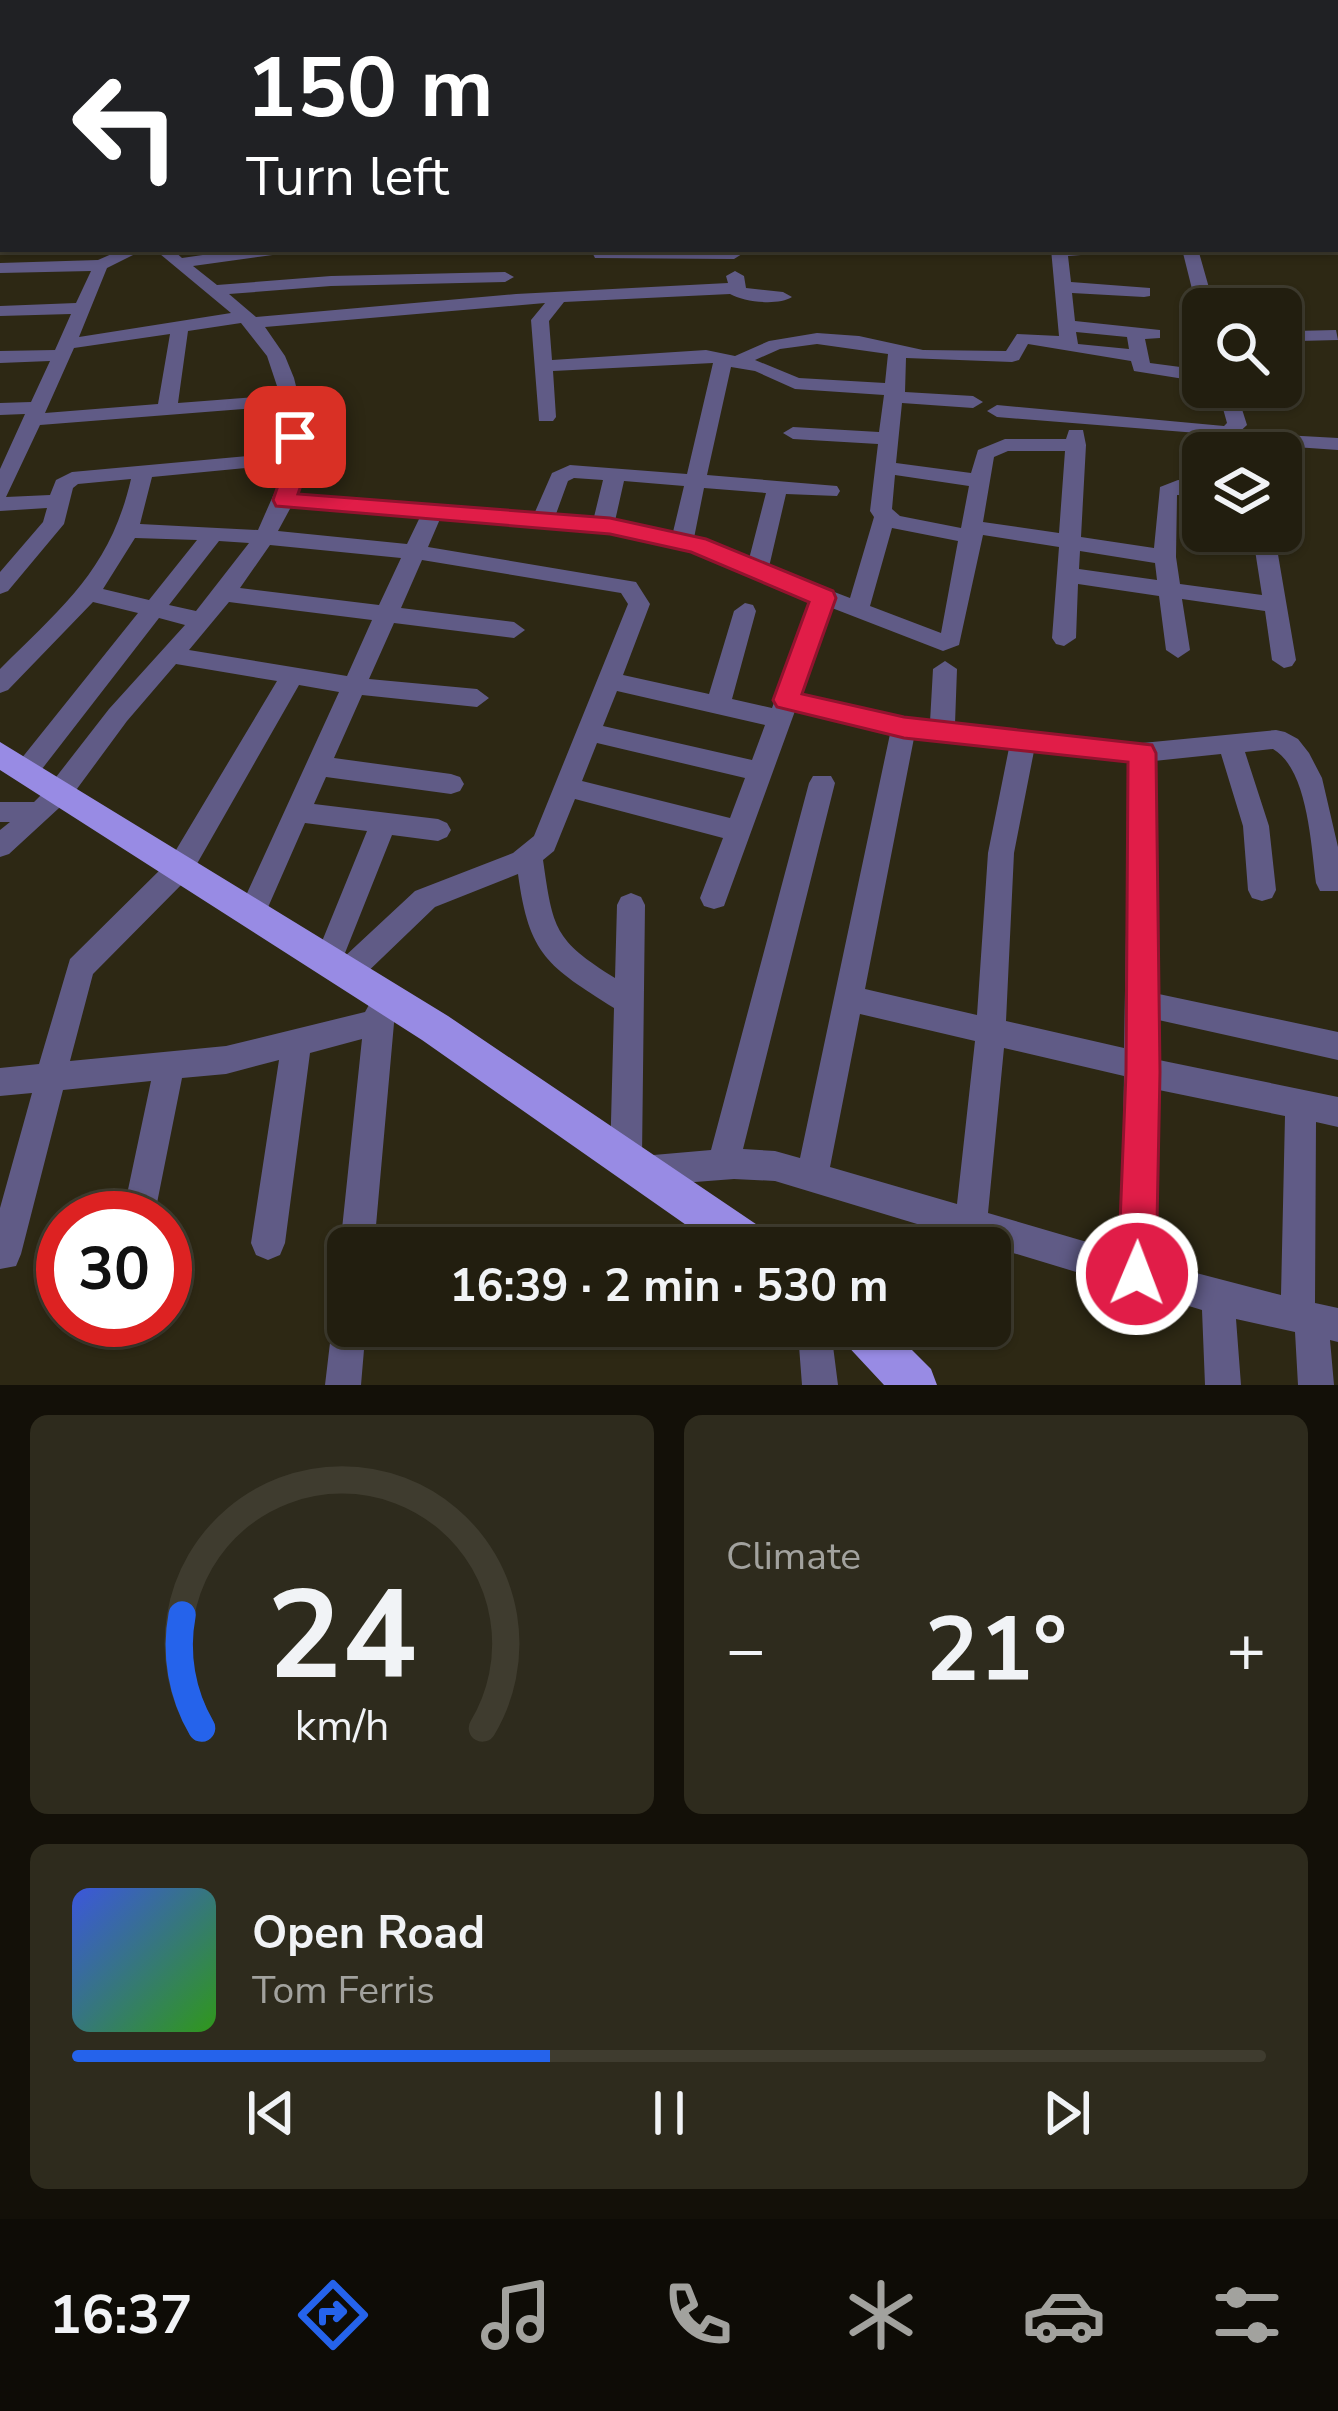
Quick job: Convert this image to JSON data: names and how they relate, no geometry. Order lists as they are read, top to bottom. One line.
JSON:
{"page":{"turn":["150 m","Turn left"],"limit":"30","trip":"16:39 · 2 min · 530 m","tile":"Climate","heat":["−","21°","+"],"song":["Open Road","Tom Ferris"],"tabs":"16:37","gauge":["24","km/h"]}}
